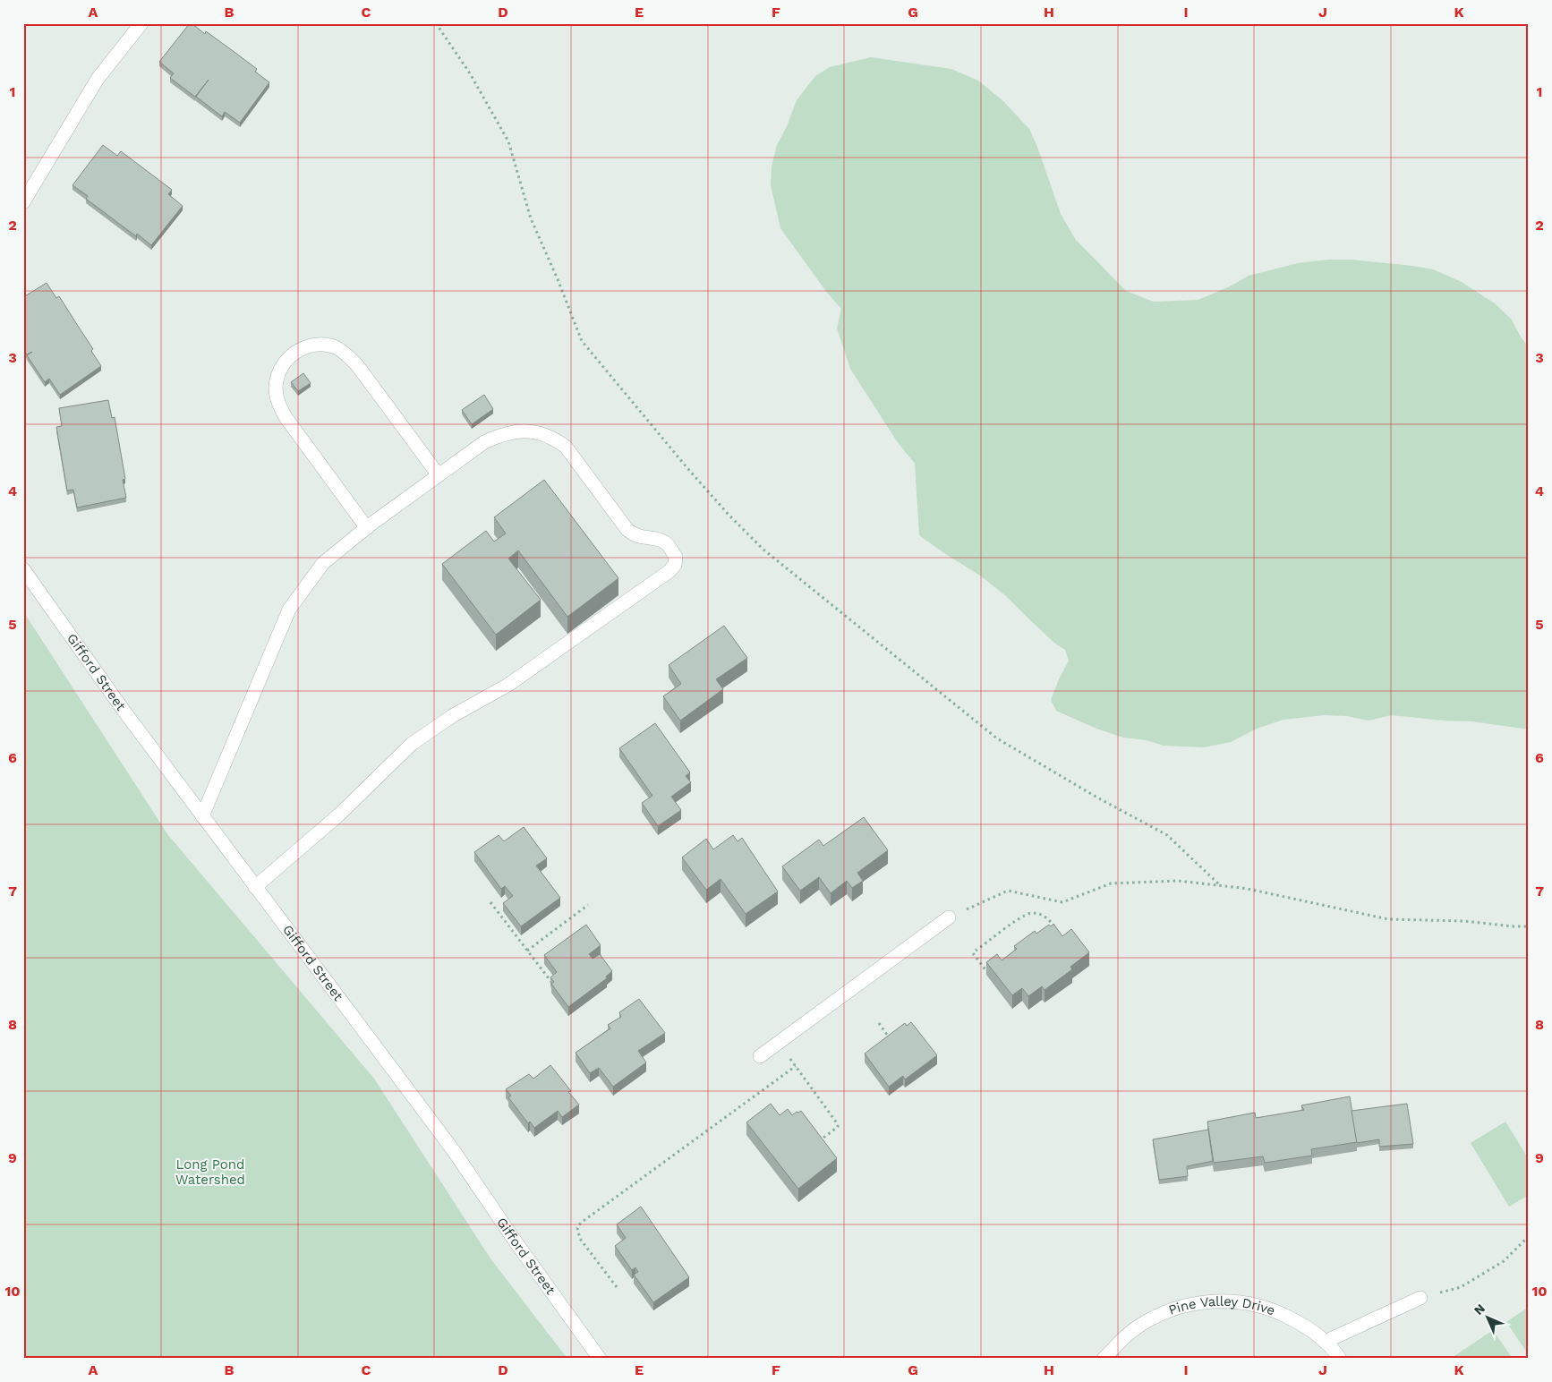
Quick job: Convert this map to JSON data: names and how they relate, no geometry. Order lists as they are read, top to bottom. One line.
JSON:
{"streets":{"main road":["Gifford Street","Pine Valley Drive"]},"parks":["Long Pond Watershed"],"north":"top left","grid":{"columns":["A","B","C","D","E","F","G","H","I","J","K"],"rows":["1","2","3","4","5","6","7","8","9","10"]}}
